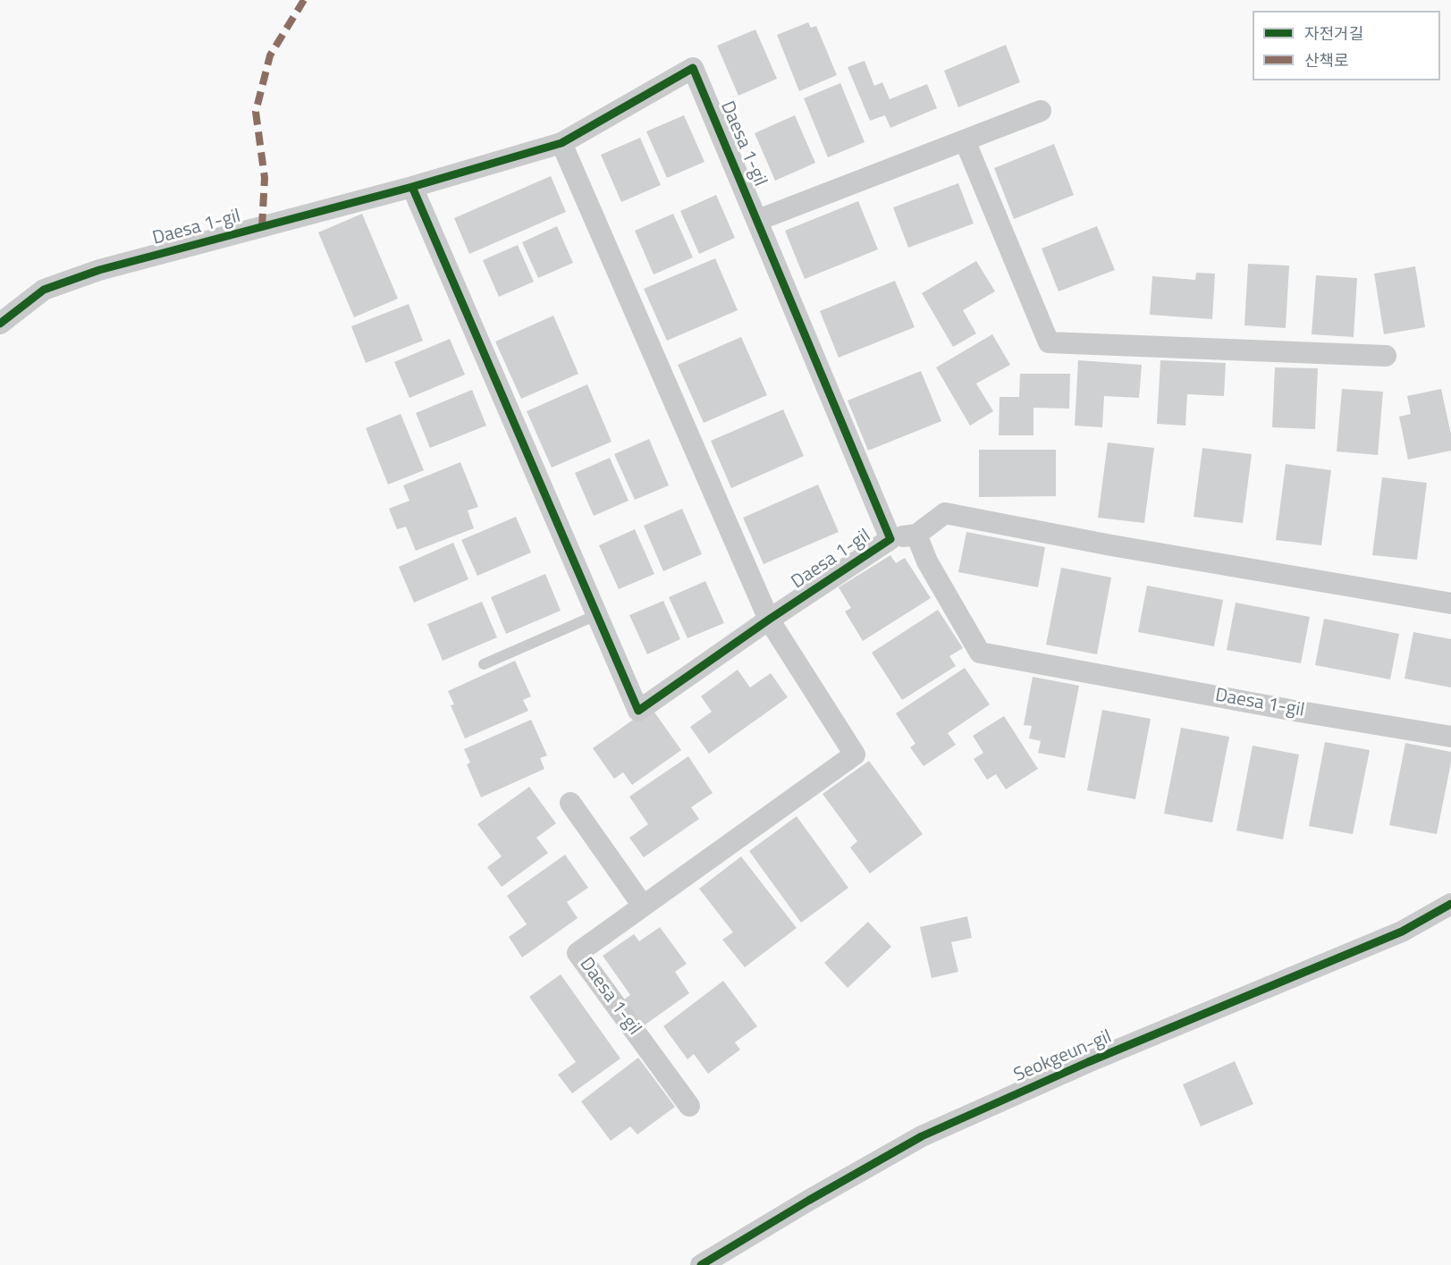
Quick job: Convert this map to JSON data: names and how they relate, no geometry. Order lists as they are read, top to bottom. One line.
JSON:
{"streets":{"street":["Daesa 1-gil","Seokgeun-gil"]},"legend":["자전거길","산책로"]}
